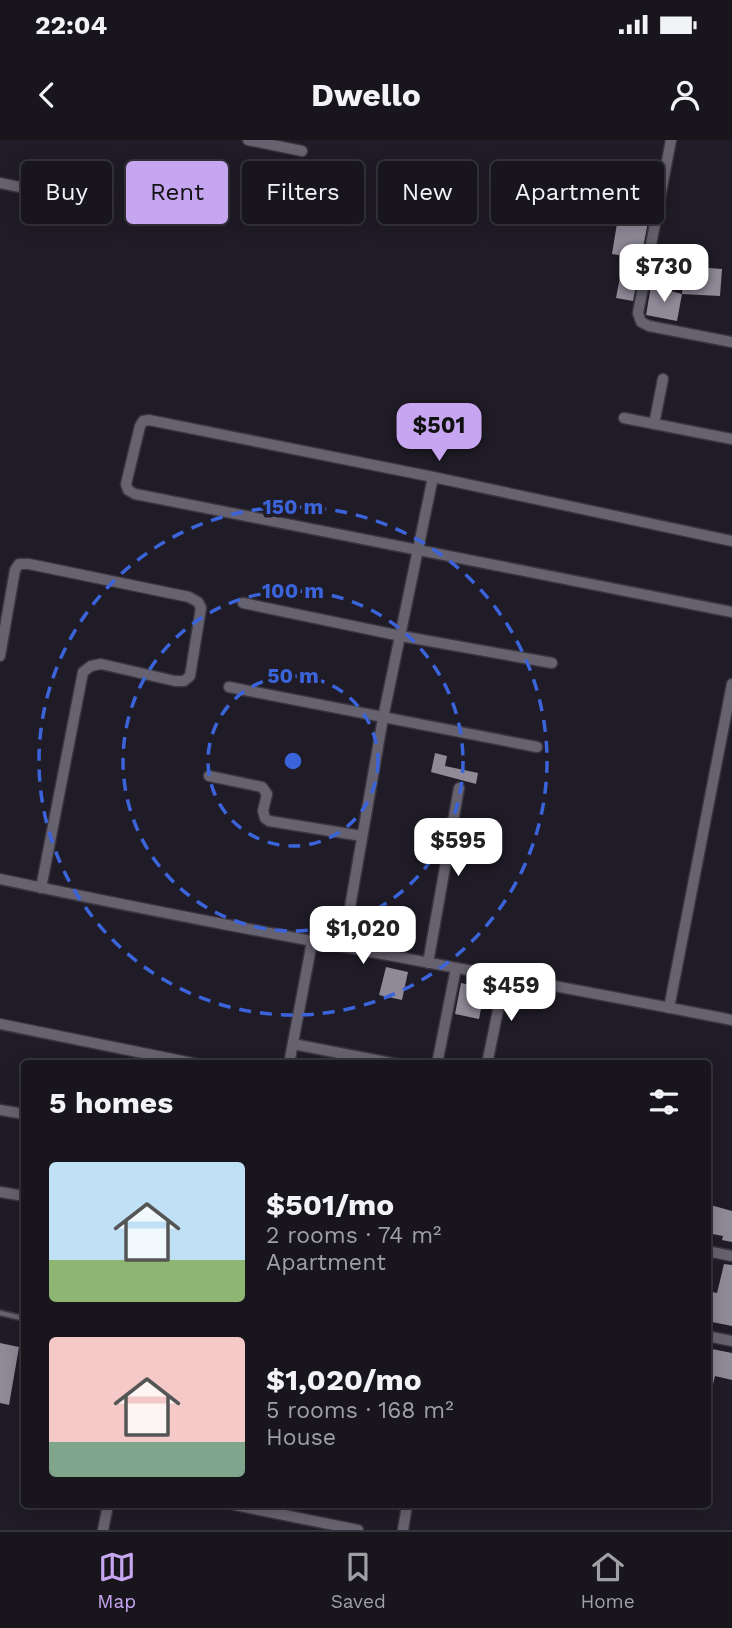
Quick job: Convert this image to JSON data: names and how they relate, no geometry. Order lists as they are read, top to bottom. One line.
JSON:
{"page":{"status":"22:04","header":"Dwello","chip":["Buy","Rent","Filters","New","Apartment"],"price":["$730","$501","$595","$1,020","$459"],"heading":"5 homes","list":[{"name":"$501/mo","note":"2 rooms · 74 m² · Apartment"},{"name":"$1,020/mo","note":"5 rooms · 168 m² · House"}],"tabs":["Map","Saved","Home"]},"rings":["150 m","100 m","50 m"]}
